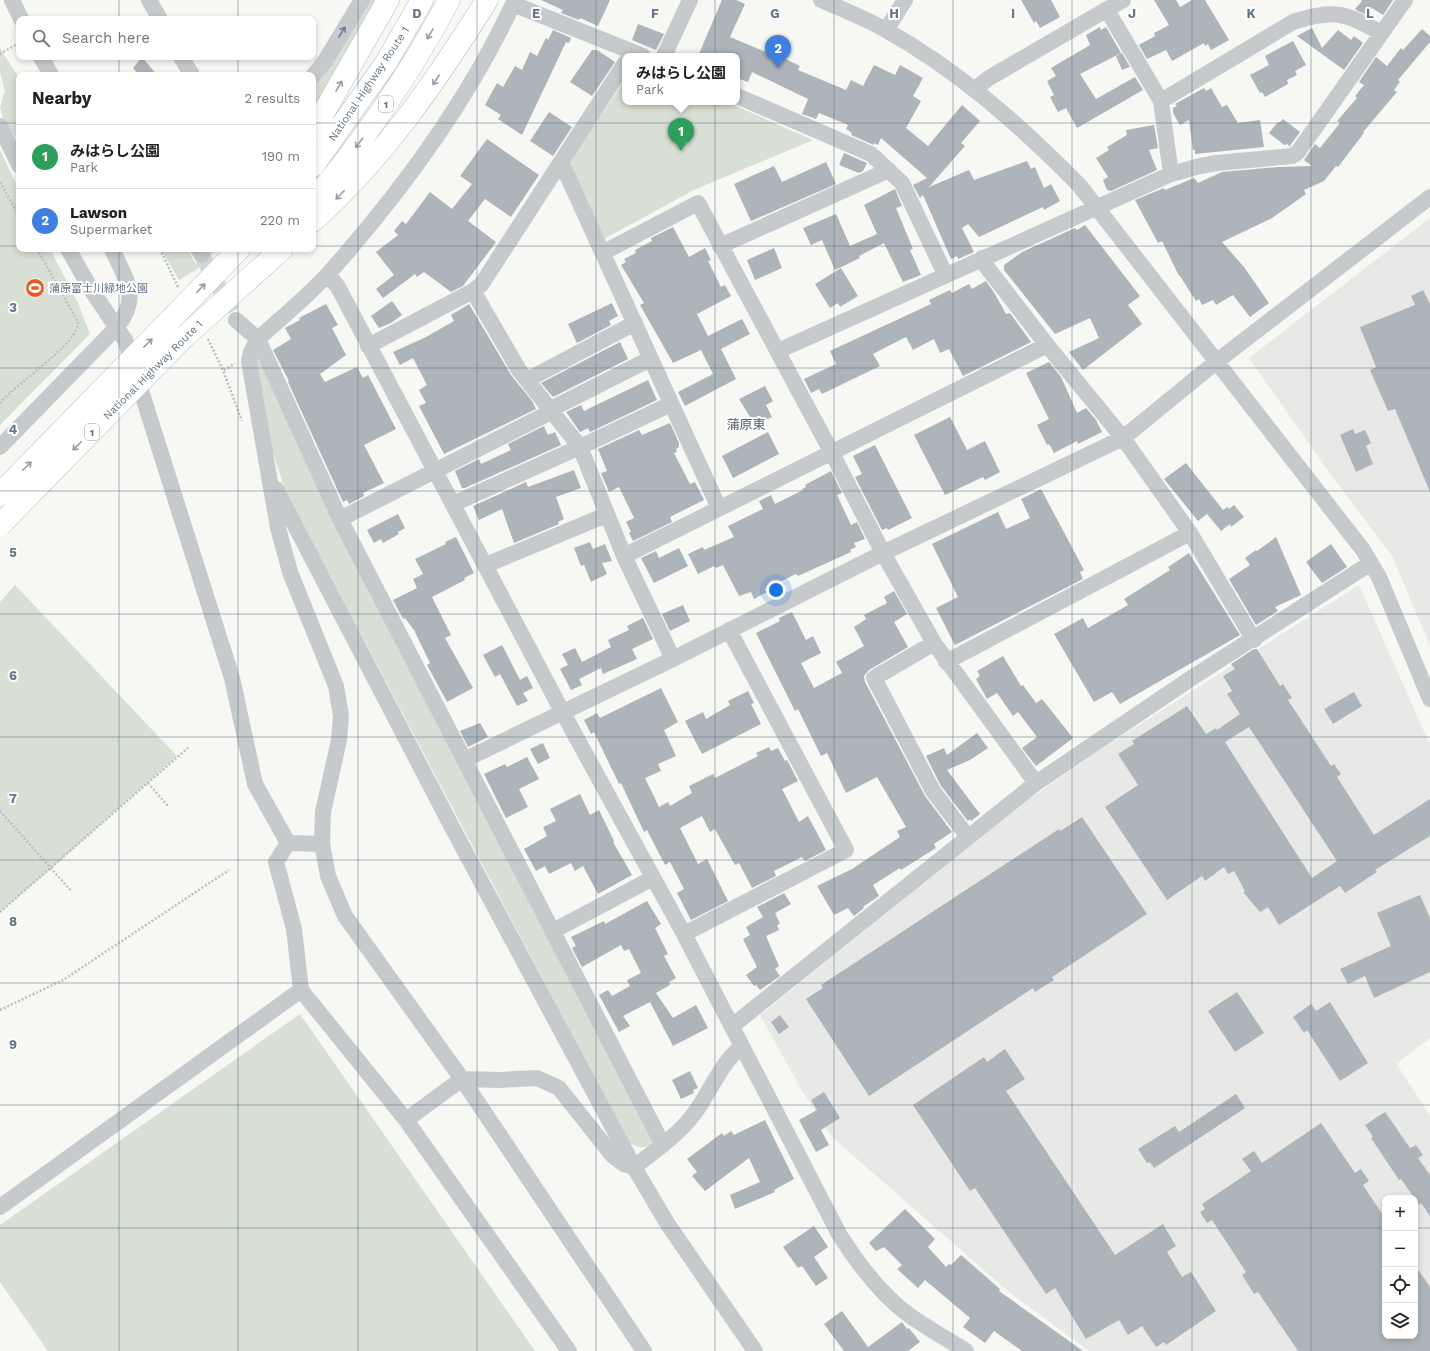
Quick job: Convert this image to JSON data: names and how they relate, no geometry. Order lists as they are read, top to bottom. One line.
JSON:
{"streets":{"highway":["National Highway Route 1","1"]},"districts":["蒲原東"],"places":{"sports":["蒲原富士川緑地公園"]},"page":{"search":"Search here","pins":["2","1"],"popup":["みはらし公園","Park"],"heading":["Nearby","2 results"],"list":[{"mark":"1","name":"みはらし公園","note":"Park","value":"190 m"},{"mark":"2","name":"Lawson","note":"Supermarket","value":"220 m"}],"map_buttons":["+","−"]},"grid":{"columns":["D","E","F","G","H","I","J","K","L"],"rows":["3","4","5","6","7","8","9"]}}
